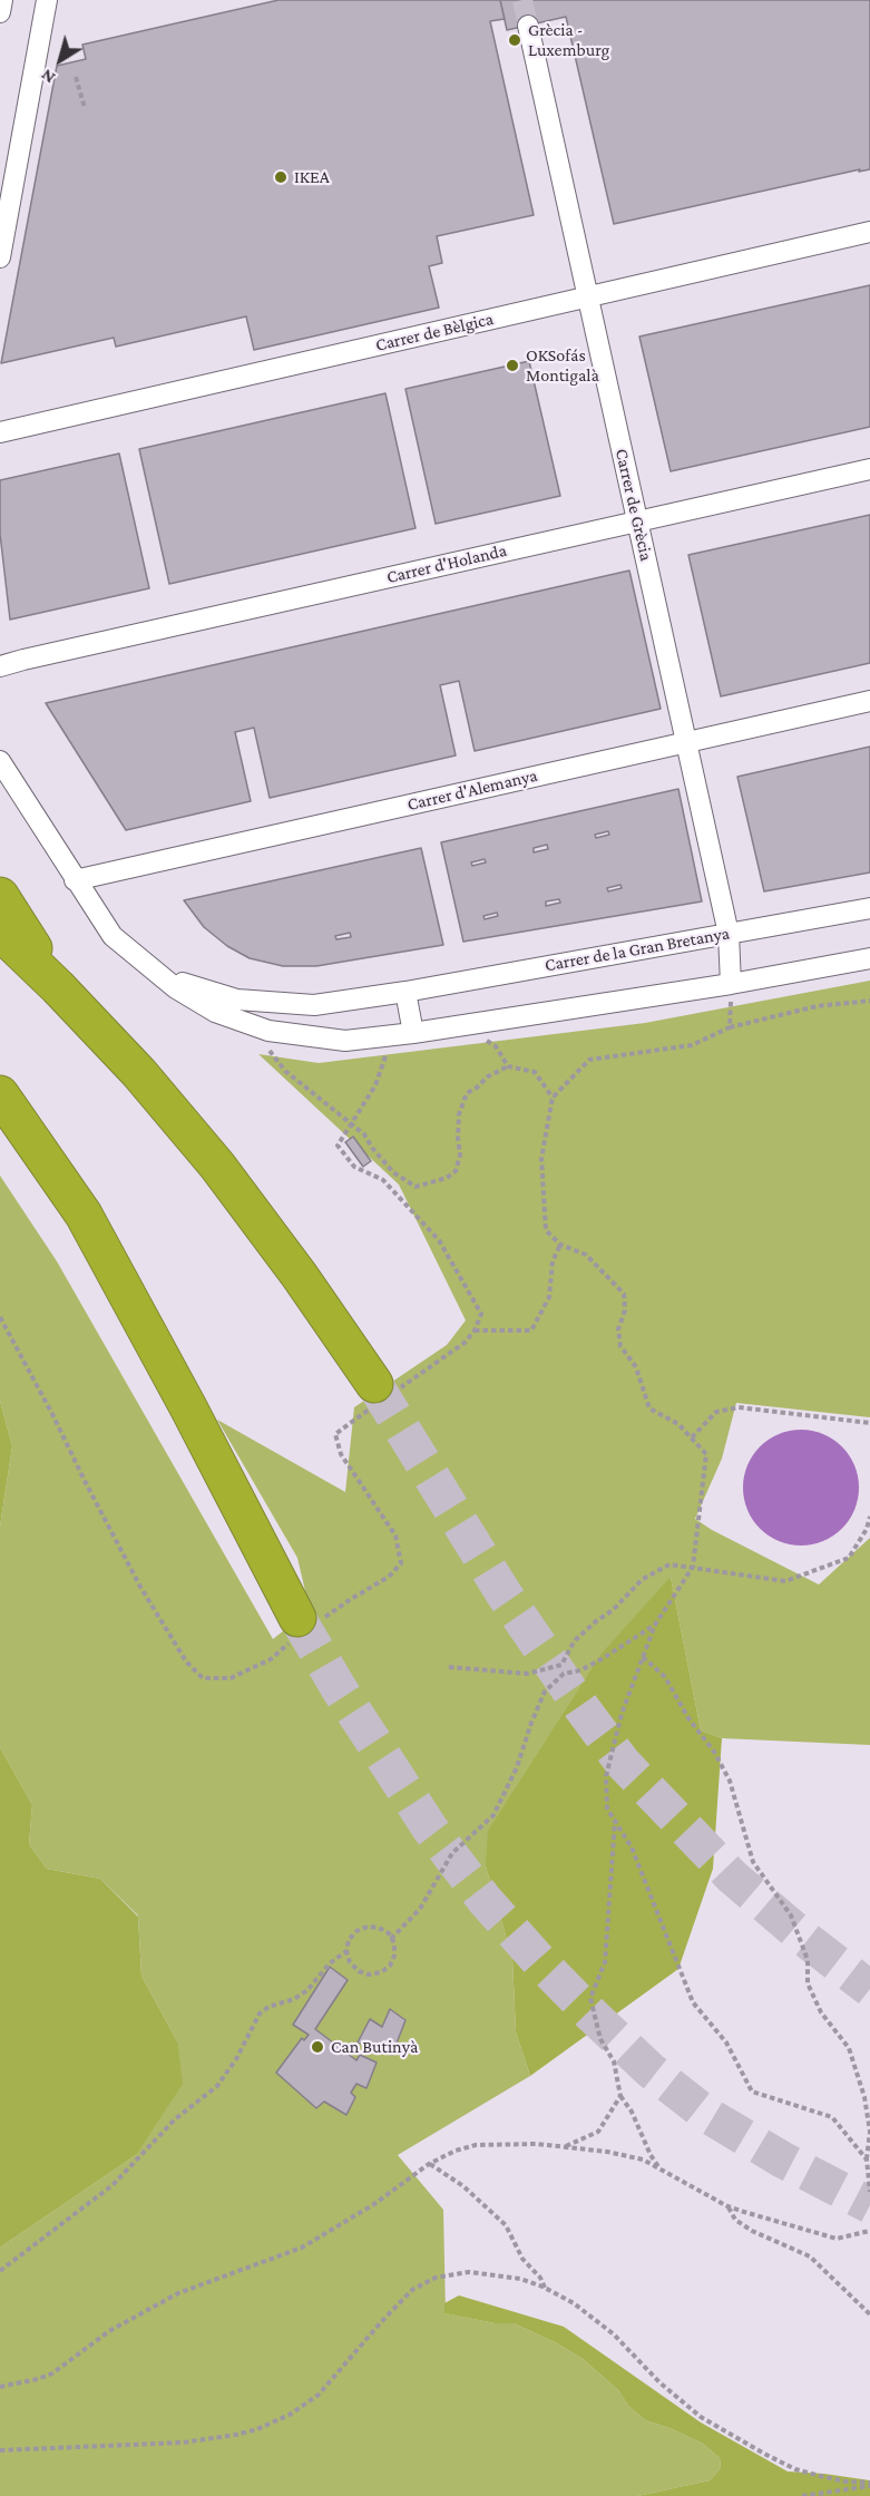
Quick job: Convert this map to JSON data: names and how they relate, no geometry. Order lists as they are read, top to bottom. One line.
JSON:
{"streets":{"street":["Carrer de Bèlgica","Carrer de Grècia","Carrer d'Holanda","Carrer d'Alemanya","Carrer de la Gran Bretanya"]},"crossings":[["Carrer de Bèlgica","Carrer de Grècia"],["Carrer de Grècia","Carrer d'Holanda"],["Carrer de Grècia","Carrer d'Alemanya"],["Carrer de Grècia","Carrer de la Gran Bretanya"],["Carrer d'Alemanya","Carrer de la Gran Bretanya"]],"places":["Grècia - Luxemburg","IKEA","OKSofás Montigalà","Can Butinyà"],"north":"bottom left"}
